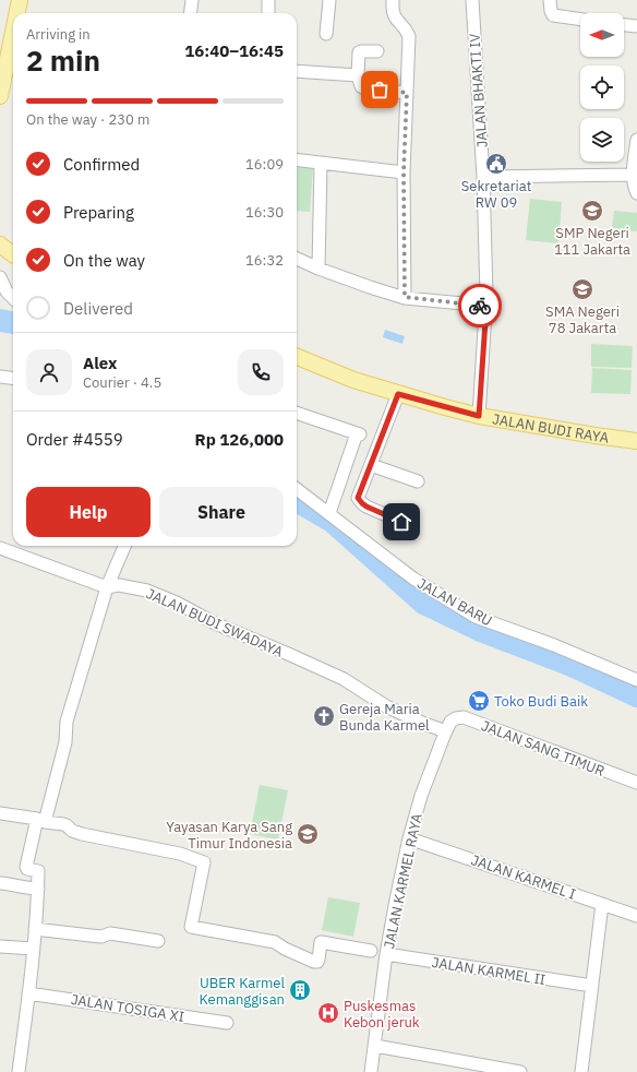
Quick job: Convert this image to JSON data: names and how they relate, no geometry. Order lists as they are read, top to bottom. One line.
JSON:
{"streets":{"main road":["JALAN BUDI RAYA"],"street":["JALAN BHAKTI IV","JALAN BARU","JALAN BUDI SWADAYA","JALAN SANG TIMUR","JALAN KARMEL I","JALAN KARMEL RAYA","JALAN KARMEL II","JALAN TOSIGA XI"]},"crossings":[["JALAN BHAKTI IV","JALAN BUDI RAYA"],["JALAN BUDI SWADAYA","JALAN SANG TIMUR"],["JALAN BUDI SWADAYA","JALAN KARMEL RAYA"],["JALAN SANG TIMUR","JALAN KARMEL RAYA"],["JALAN KARMEL I","JALAN KARMEL RAYA"],["JALAN KARMEL RAYA","JALAN KARMEL II"]],"places":{"public building":["Sekretariat RW 09"],"school or university":["SMP Negeri 111 Jakarta","SMA Negeri 78 Jakarta","Yayasan Karya Sang Timur Indonesia"],"supermarket":["Toko Budi Baik"],"church":["Gereja Maria Bunda Karmel"],"building":["UBER Karmel Kemanggisan"],"hospital":["Puskesmas Kebon jeruk"]},"north":"left","page":{"heading":["2 min","Arriving in","16:40–16:45"],"panel":["Alex","Courier · 4.5","Order #4559","Rp 126,000"],"bar":"On the way · 230 m","list":[["Confirmed","16:09"],["Preparing","16:30"],["On the way","16:32"],"Delivered"],"buttons":["Help","Share"]}}
